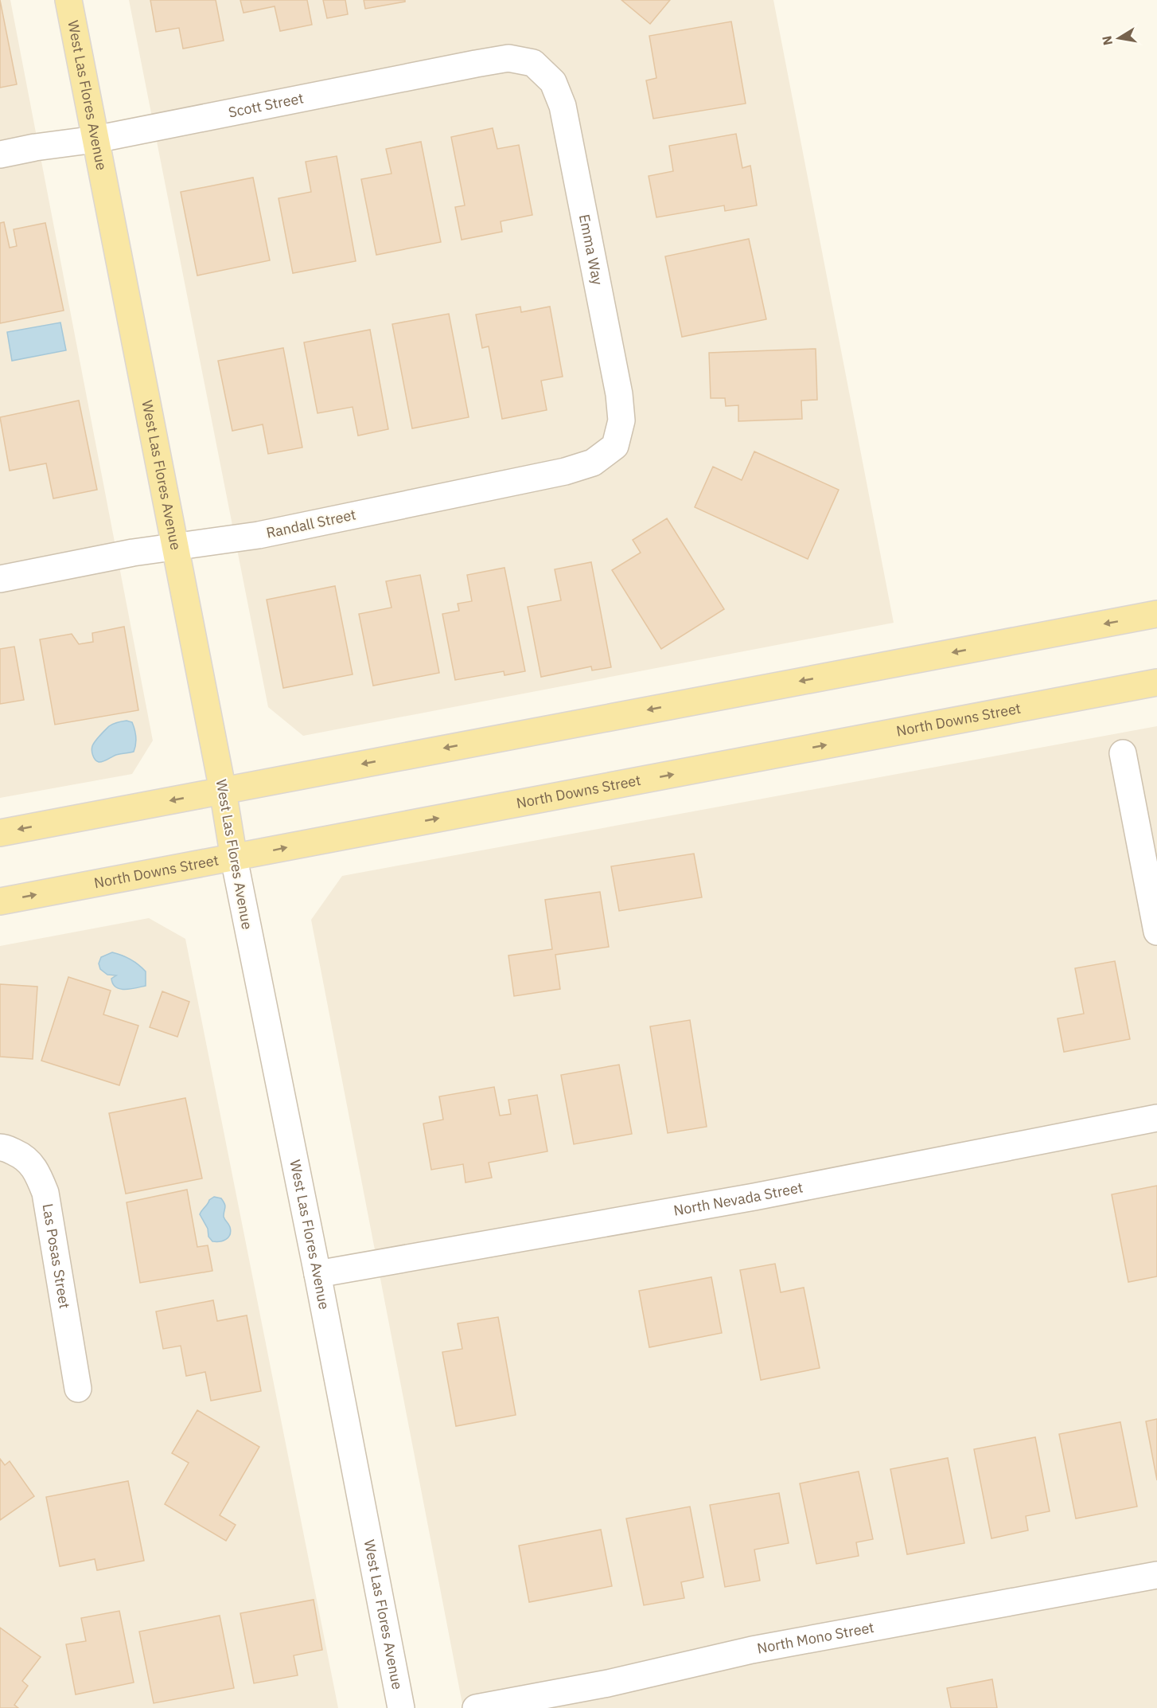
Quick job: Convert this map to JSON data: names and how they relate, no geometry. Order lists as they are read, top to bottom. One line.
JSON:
{"streets":{"main road":["West Las Flores Avenue","North Downs Street"],"street":["Scott Street","Emma Way","Randall Street","North Nevada Street","Las Posas Street","North Mono Street"]},"crossings":[["West Las Flores Avenue","Scott Street"],["West Las Flores Avenue","Randall Street"],["West Las Flores Avenue","North Downs Street"],["West Las Flores Avenue","North Nevada Street"],["Scott Street","Emma Way"],["Emma Way","Randall Street"]],"north":"left"}
